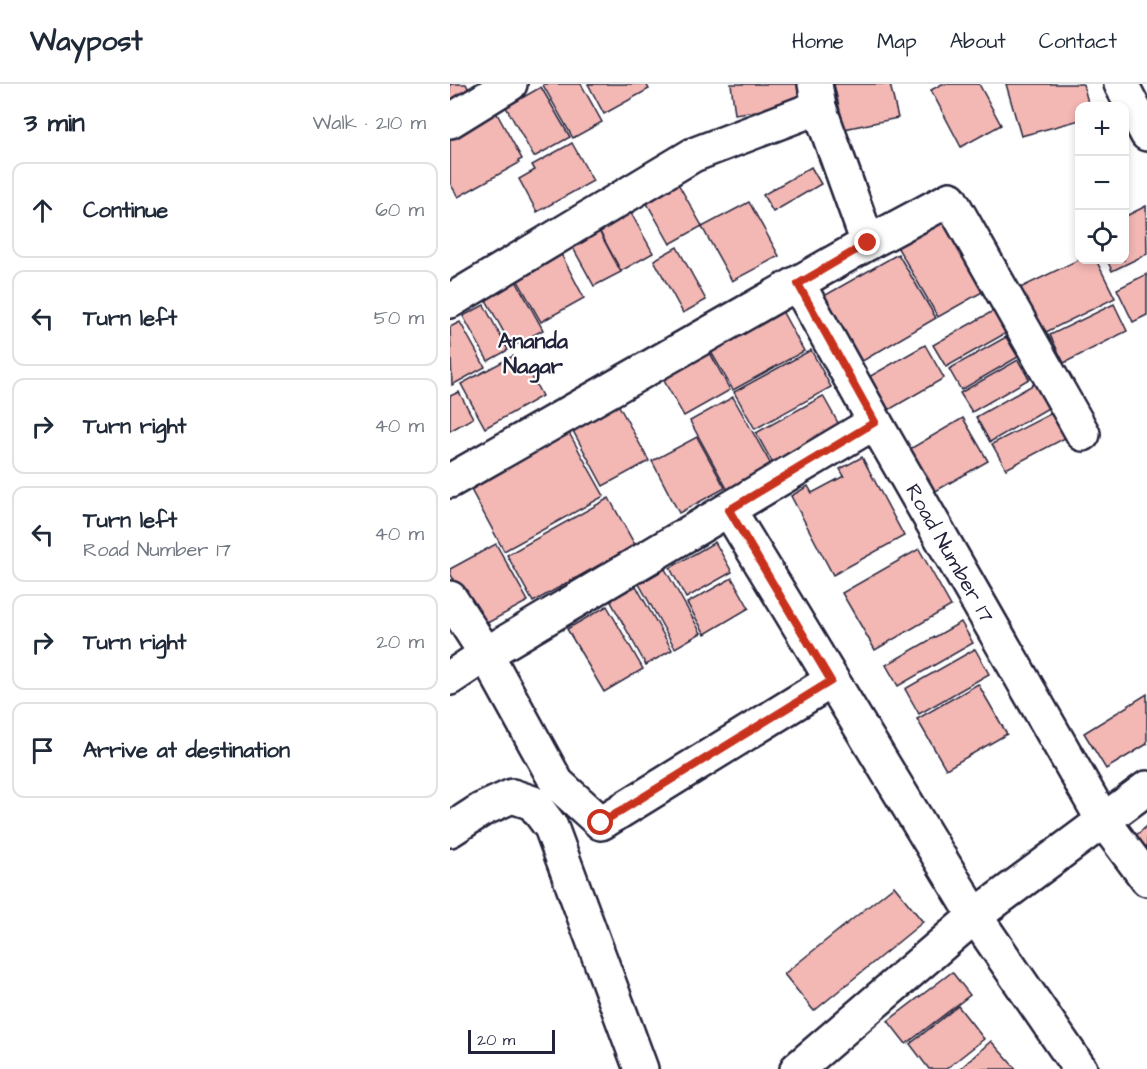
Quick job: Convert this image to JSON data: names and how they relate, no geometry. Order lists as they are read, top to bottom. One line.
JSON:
{"streets":{"street":["Road Number 17"]},"districts":["Ananda Nagar"],"scale_bar":"20 m","page":{"header":"Waypost","nav":["Home","Map","About","Contact"],"heading":["3 min","Walk · 210 m"],"map_buttons":["+","−"],"list":[["Continue","60 m"],["Turn left","50 m"],["Turn right","40 m"],["Turn left","Road Number 17","40 m"],["Turn right","20 m"],"Arrive at destination"],"scale":"20 m"}}
